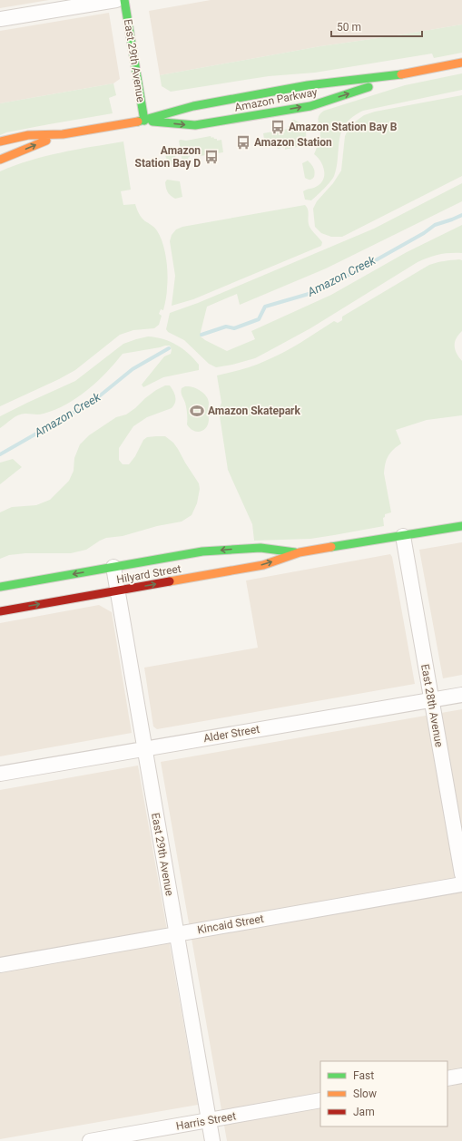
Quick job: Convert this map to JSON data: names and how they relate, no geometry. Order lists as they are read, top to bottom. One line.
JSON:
{"streets":{"main road":["East 29th Avenue","Amazon Parkway","Hilyard Street"],"street":["East 28th Avenue","Alder Street","Kincaid Street","Harris Street"]},"crossings":[["East 29th Avenue","Amazon Parkway"],["East 29th Avenue","Hilyard Street"],["East 29th Avenue","Alder Street"],["East 29th Avenue","Kincaid Street"],["East 29th Avenue","Harris Street"],["Hilyard Street","East 28th Avenue"],["East 28th Avenue","Alder Street"]],"water":["Amazon Creek"],"places":{"bus stop":["Amazon Station Bay B","Amazon Station","Amazon Station Bay D"],"sports":["Amazon Skatepark"]},"legend":["Fast","Slow","Jam"],"scale_bar":"50 m"}
